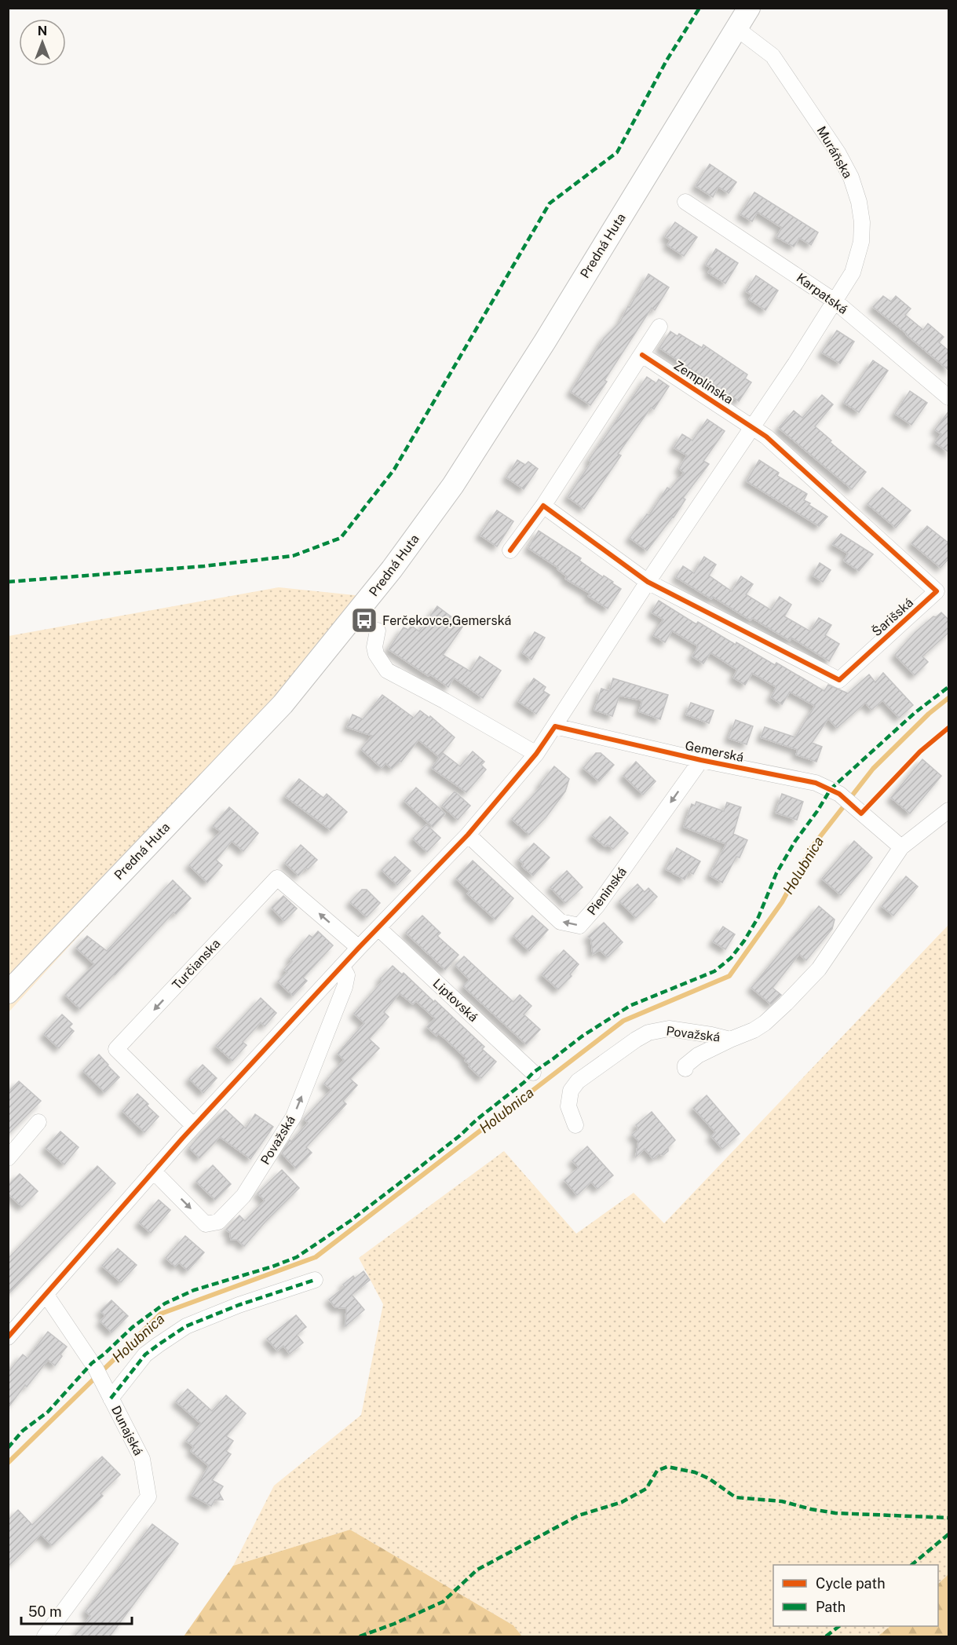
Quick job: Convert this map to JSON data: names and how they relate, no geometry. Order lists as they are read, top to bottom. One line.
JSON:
{"streets":{"main road":["Predná Huta"],"street":["Muráňska","Karpatská","Zemplínska","Šarišská","Gemerská","Pieninská","Turčianska","Liptovská","Považská","Dunajská"]},"crossings":[["Muráňska","Predná Huta"],["Muráňska","Karpatská"],["Muráňska","Zemplínska"],["Muráňska","Šarišská"],["Muráňska","Gemerská"],["Muráňska","Pieninská"],["Muráňska","Turčianska"],["Muráňska","Liptovská"],["Muráňska","Považská"],["Muráňska","Dunajská"],["Zemplínska","Šarišská"],["Gemerská","Pieninská"]],"water":["Holubnica"],"places":{"bus stop":["Ferčekovce,Gemerská"]},"legend":["Cycle path","Path"],"scale_bar":"50 m","north":"top"}
